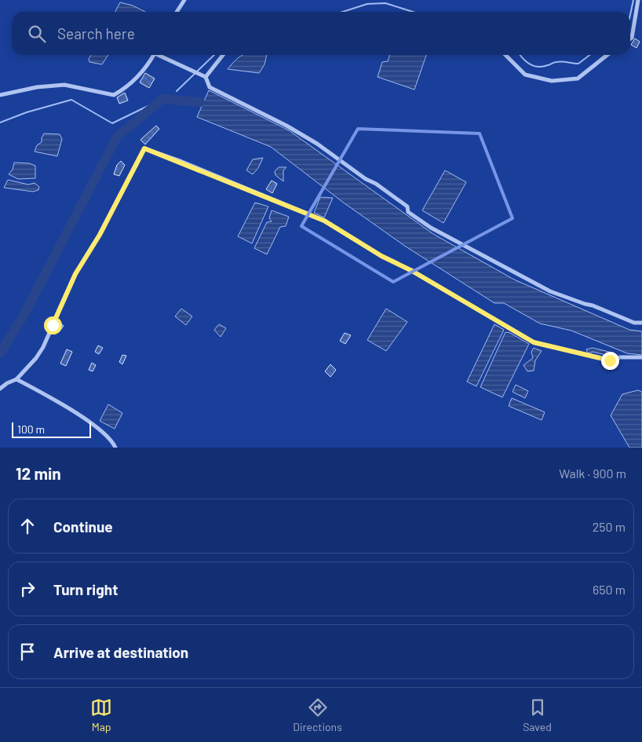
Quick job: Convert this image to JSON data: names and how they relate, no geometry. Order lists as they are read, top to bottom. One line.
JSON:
{"scale_bar":"100 m","page":{"search":"Search here","scale":"100 m","heading":["12 min","Walk · 900 m"],"list":[["Continue","250 m"],["Turn right","650 m"],"Arrive at destination"],"nav":["Map","Directions","Saved"]}}
